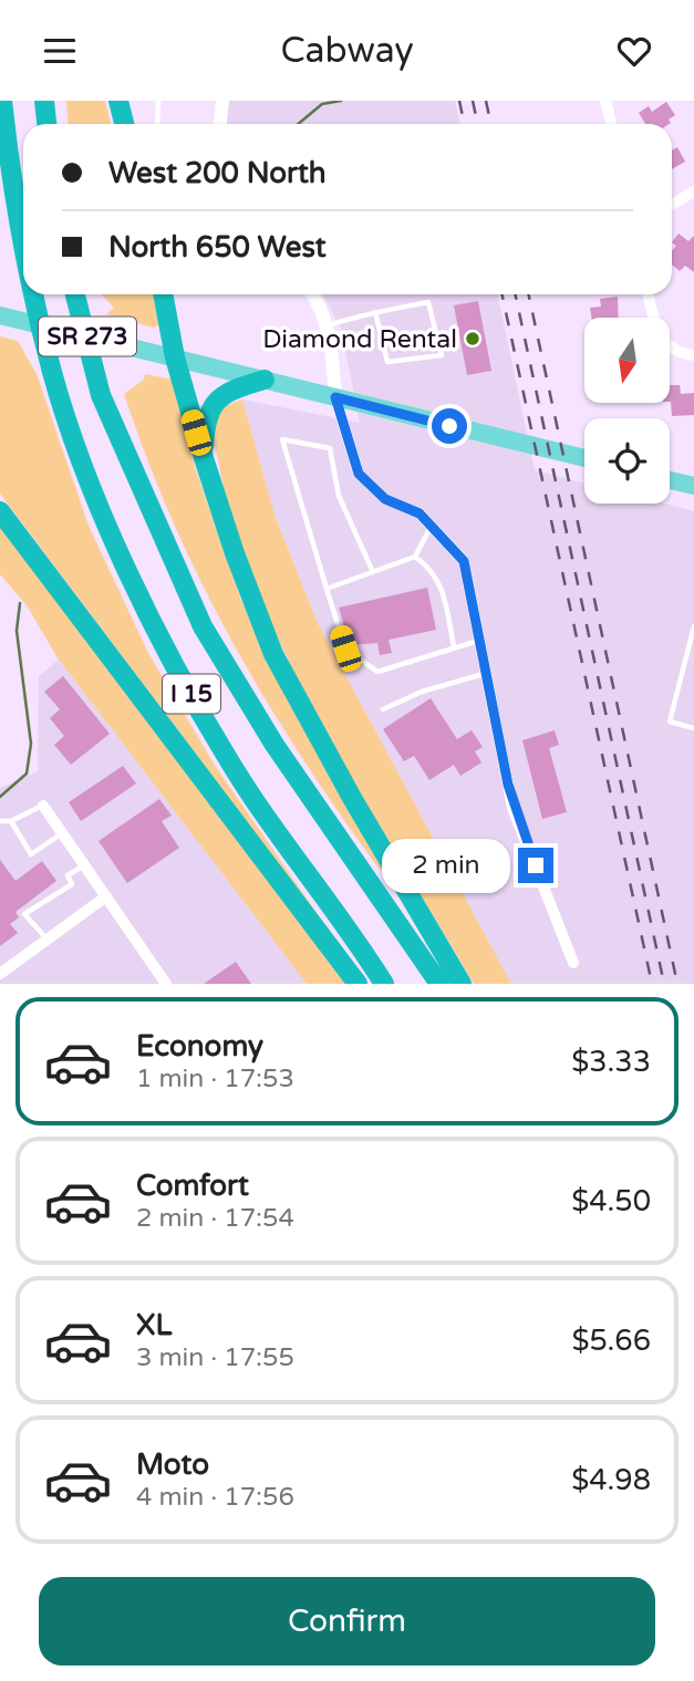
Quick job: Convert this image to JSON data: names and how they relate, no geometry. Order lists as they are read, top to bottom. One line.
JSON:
{"streets":{"highway":["I 15"],"main road":["SR 273"]},"places":["Diamond Rental"],"north":"bottom","page":{"header":"Cabway","banner":["West 200 North","North 650 West"],"bubble":"2 min","list":[{"name":"Economy","note":"1 min · 17:53","value":"$3.33"},{"name":"Comfort","note":"2 min · 17:54","value":"$4.50"},{"name":"XL","note":"3 min · 17:55","value":"$5.66"},{"name":"Moto","note":"4 min · 17:56","value":"$4.98"}],"buttons":"Confirm"}}
